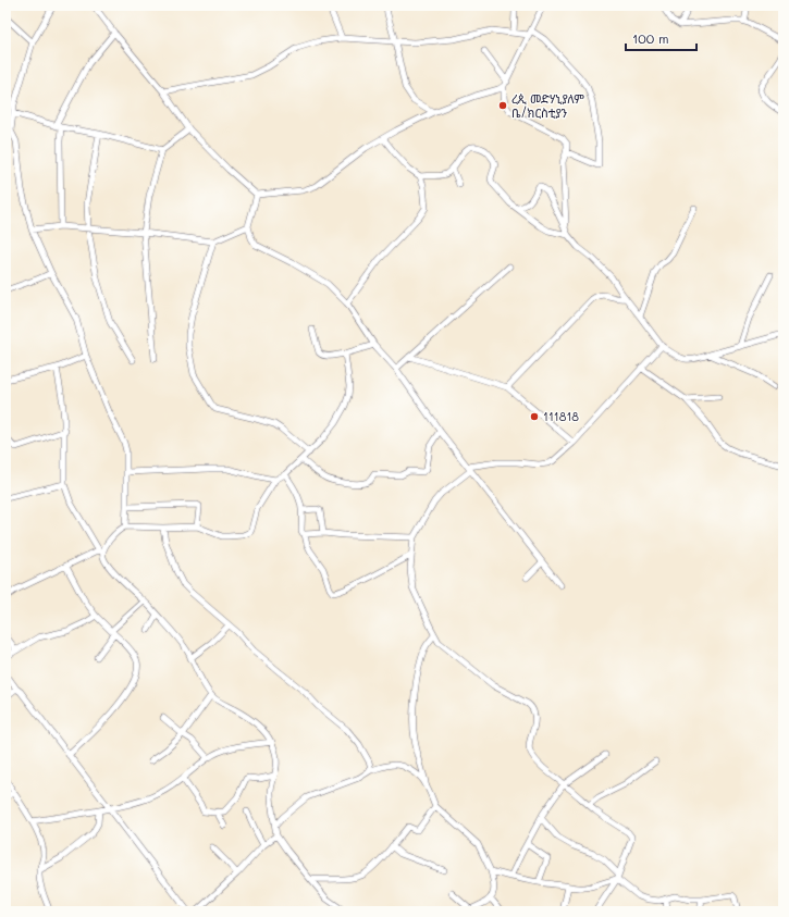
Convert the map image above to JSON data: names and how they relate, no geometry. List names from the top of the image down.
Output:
{
  "places": ["ረጲ መድሃኒያለም ቤ/ክርስቲያን", "111818"],
  "scale_bar": "100 m"
}
